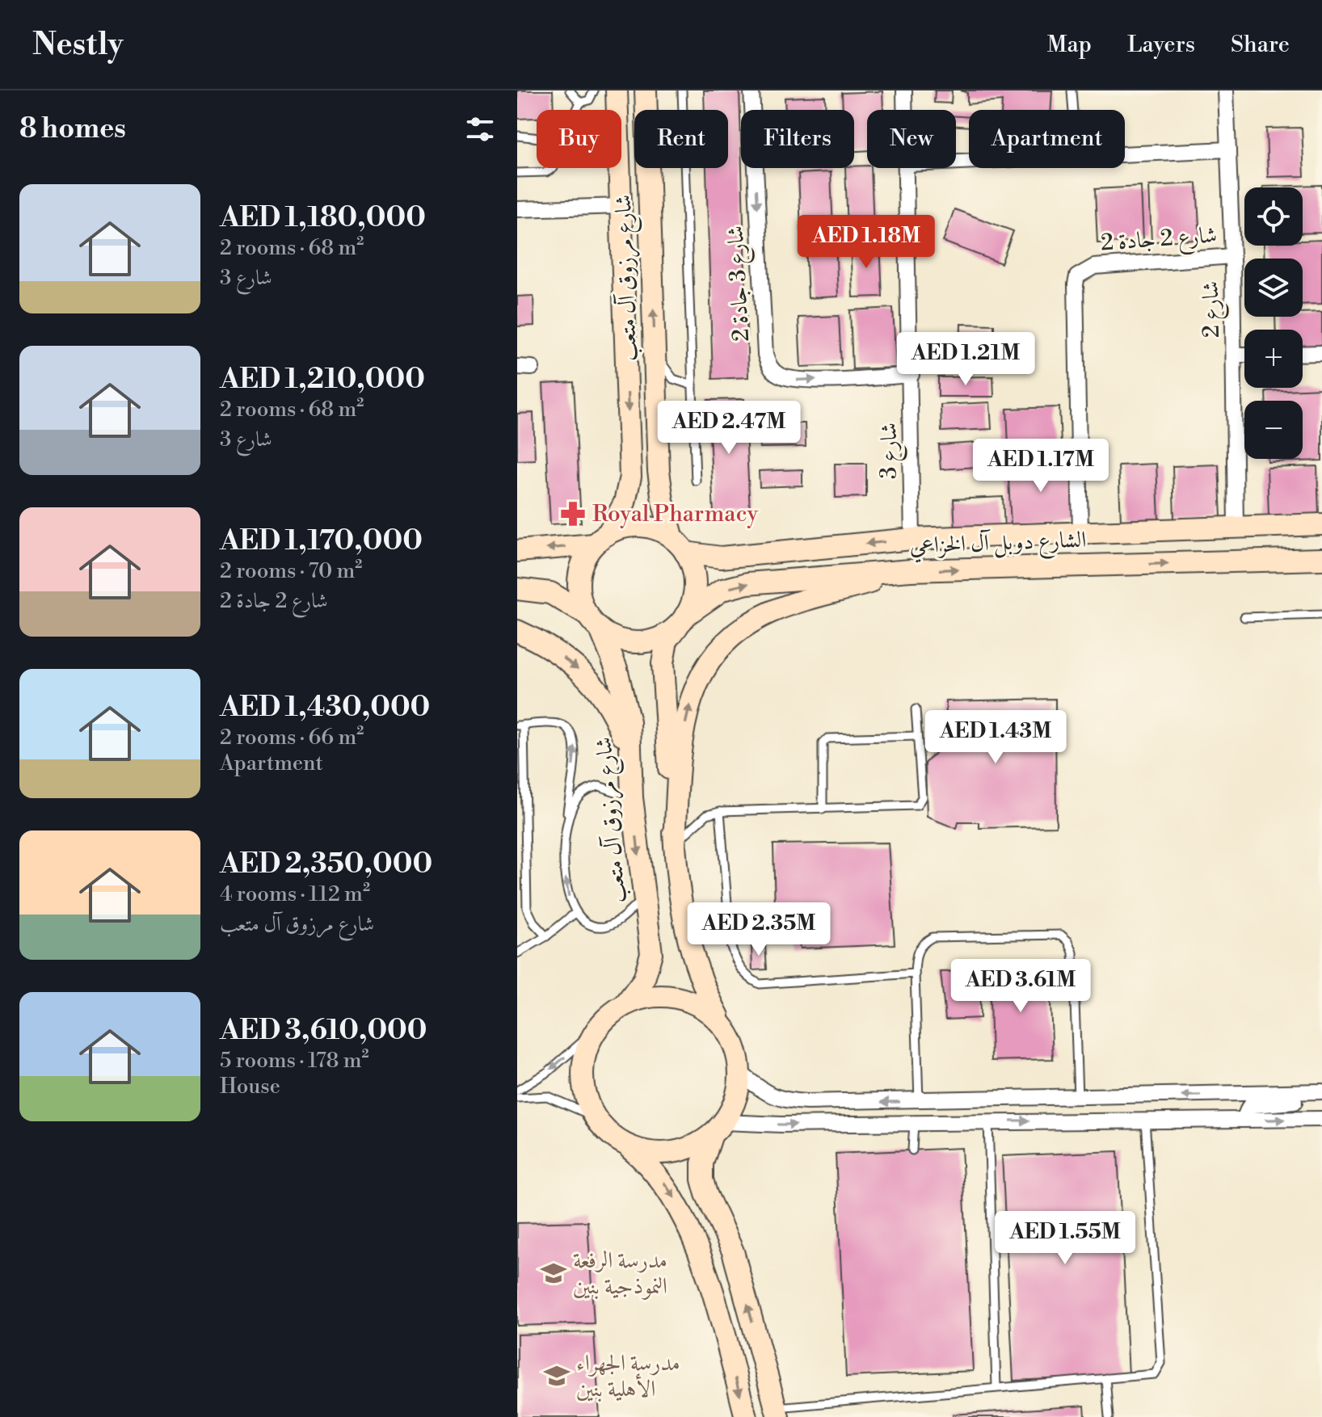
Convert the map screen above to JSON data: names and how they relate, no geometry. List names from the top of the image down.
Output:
{
  "streets": {
    "main road": ["شارع مرزوق آل متعب", "الشارع دوبل آل الخزاعي"],
    "street": [
      "شارع 2 جادة 2",
      "شارع 3 جادة 2",
      "شارع 2",
      "شارع 3"
    ]
  },
  "crossings": [
    ["شارع 2 جادة 2", "شارع 2"],
    ["شارع 2 جادة 2", "الشارع دوبل آل الخزاعي"],
    ["شارع مرزوق آل متعب", "الشارع دوبل آل الخزاعي"],
    ["شارع 3 جادة 2", "شارع 3"],
    ["شارع 2", "الشارع دوبل آل الخزاعي"],
    ["شارع 3", "الشارع دوبل آل الخزاعي"]
  ],
  "places": {
    "pharmacy": ["Royal Pharmacy"],
    "school or university": ["مدرسة الرفعة النموذجية بنين", "مدرسة الجهراء الأهلية بنين"]
  },
  "page": {
    "header": "Nestly",
    "nav": ["Map", "Layers", "Share"],
    "heading": "8 homes",
    "chip": [
      "Buy",
      "Rent",
      "Filters",
      "New",
      "Apartment"
    ],
    "list": [
      {
        "name": "AED 1,180,000",
        "note": "2 rooms · 68 m² · شارع 3"
      },
      {
        "name": "AED 1,210,000",
        "note": "2 rooms · 68 m² · شارع 3"
      },
      {
        "name": "AED 1,170,000",
        "note": "2 rooms · 70 m² · شارع 2 جادة 2"
      },
      {
        "name": "AED 1,430,000",
        "note": "2 rooms · 66 m² · Apartment"
      },
      {
        "name": "AED 2,350,000",
        "note": "4 rooms · 112 m² · شارع مرزوق آل متعب"
      },
      {
        "name": "AED 3,610,000",
        "note": "5 rooms · 178 m² · House"
      }
    ],
    "map_buttons": ["+", "−"],
    "price": [
      "AED 1.18M",
      "AED 1.21M",
      "AED 2.47M",
      "AED 1.17M",
      "AED 1.43M",
      "AED 2.35M",
      "AED 3.61M",
      "AED 1.55M"
    ]
  }
}
